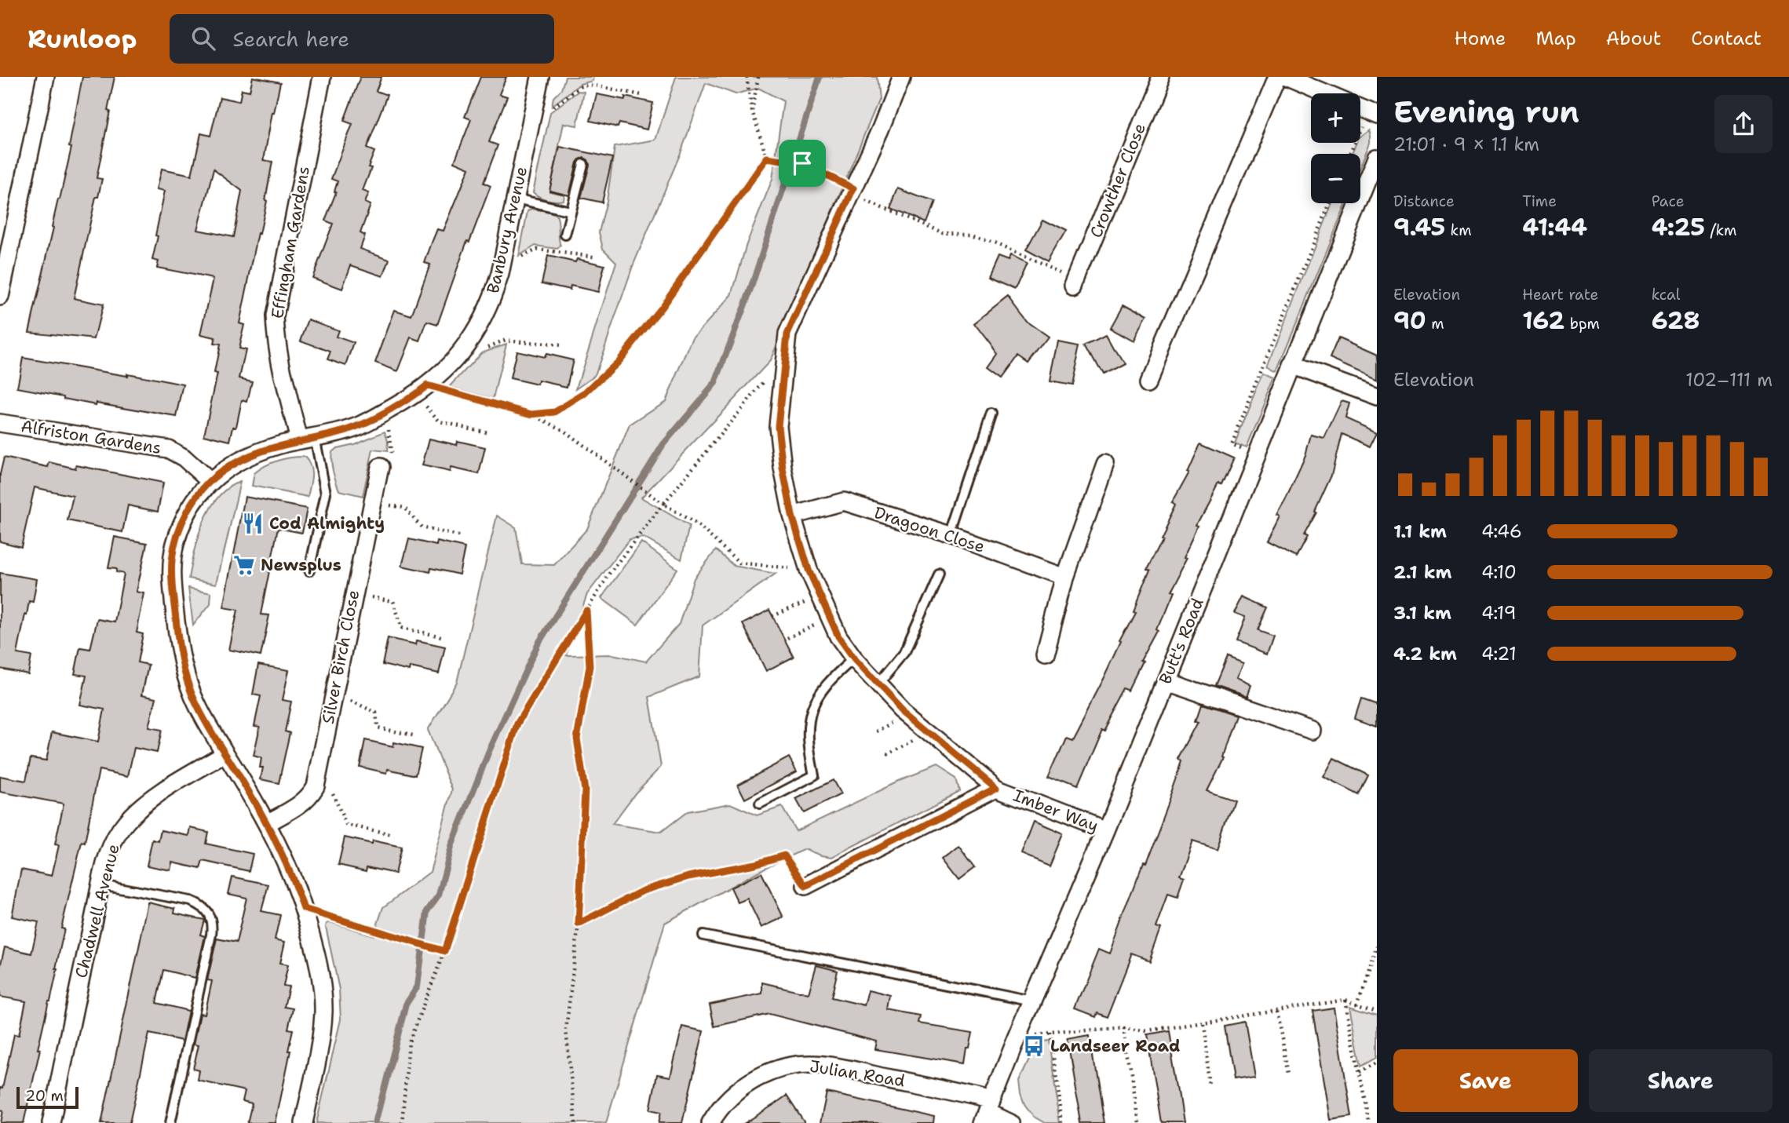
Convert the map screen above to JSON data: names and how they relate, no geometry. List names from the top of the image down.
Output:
{
  "streets": {
    "street": [
      "Crowther Close",
      "Banbury Avenue",
      "Effingham Gardens",
      "Alfriston Gardens",
      "Dragoon Close",
      "Butt's Road",
      "Silver Birch Close",
      "Imber Way",
      "Chadwell Avenue",
      "Julian Road"
    ]
  },
  "crossings": [
    ["Banbury Avenue", "Effingham Gardens"],
    ["Banbury Avenue", "Alfriston Gardens"],
    ["Dragoon Close", "Imber Way"],
    ["Butt's Road", "Imber Way"],
    ["Butt's Road", "Julian Road"]
  ],
  "places": {
    "restaurant": ["Cod Almighty"],
    "supermarket": ["Newsplus"],
    "bus stop": ["Landseer Road"]
  },
  "scale_bar": "20 m",
  "page": {
    "header": "Runloop",
    "search": "Search here",
    "nav": [
      "Home",
      "Map",
      "About",
      "Contact"
    ],
    "heading": ["Evening run", "21:01 · 9 × 1.1 km"],
    "map_buttons": ["+", "−"],
    "stats": [
      ["Distance", "9.45 km"],
      ["Time", "41:44"],
      ["Pace", "4:25 /km"],
      ["Elevation", "90 m"],
      ["Heart rate", "162 bpm"],
      ["kcal", "628"]
    ],
    "chart": ["Elevation", "102–111 m"],
    "list": [
      {
        "name": "1.1 km",
        "note": "4:46"
      },
      {
        "name": "2.1 km",
        "note": "4:10"
      },
      {
        "name": "3.1 km",
        "note": "4:19"
      },
      {
        "name": "4.2 km",
        "note": "4:21"
      }
    ],
    "buttons": ["Save", "Share"],
    "scale": "20 m"
  }
}
